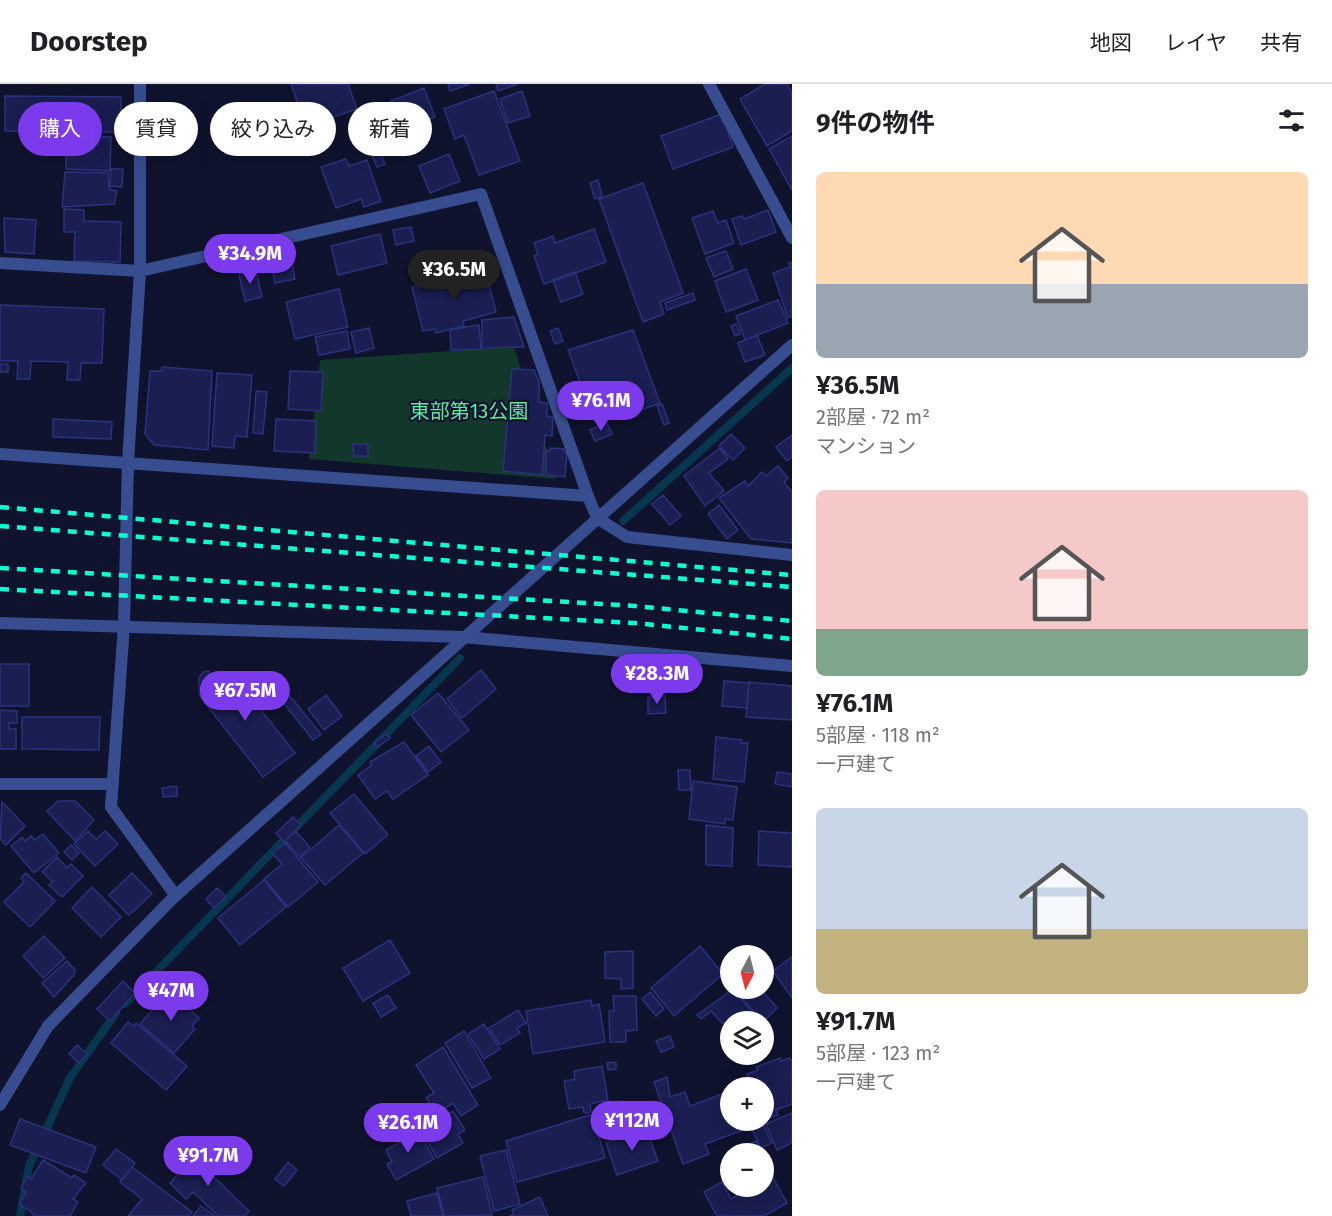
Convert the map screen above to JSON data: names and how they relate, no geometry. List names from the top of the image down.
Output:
{
  "parks": ["東部第13公園"],
  "north": "bottom",
  "page": {
    "header": "Doorstep",
    "nav": ["地図", "レイヤ", "共有"],
    "heading": "9件の物件",
    "chip": [
      "購入",
      "賃貸",
      "絞り込み",
      "新着"
    ],
    "list": [
      {
        "name": "¥36.5M",
        "note": "2部屋 · 72 m² · マンション"
      },
      {
        "name": "¥76.1M",
        "note": "5部屋 · 118 m² · 一戸建て"
      },
      {
        "name": "¥91.7M",
        "note": "5部屋 · 123 m² · 一戸建て"
      }
    ],
    "price": [
      "¥34.9M",
      "¥36.5M",
      "¥76.1M",
      "¥28.3M",
      "¥67.5M",
      "¥47M",
      "¥112M",
      "¥26.1M",
      "¥91.7M"
    ],
    "map_buttons": ["+", "−"]
  }
}
